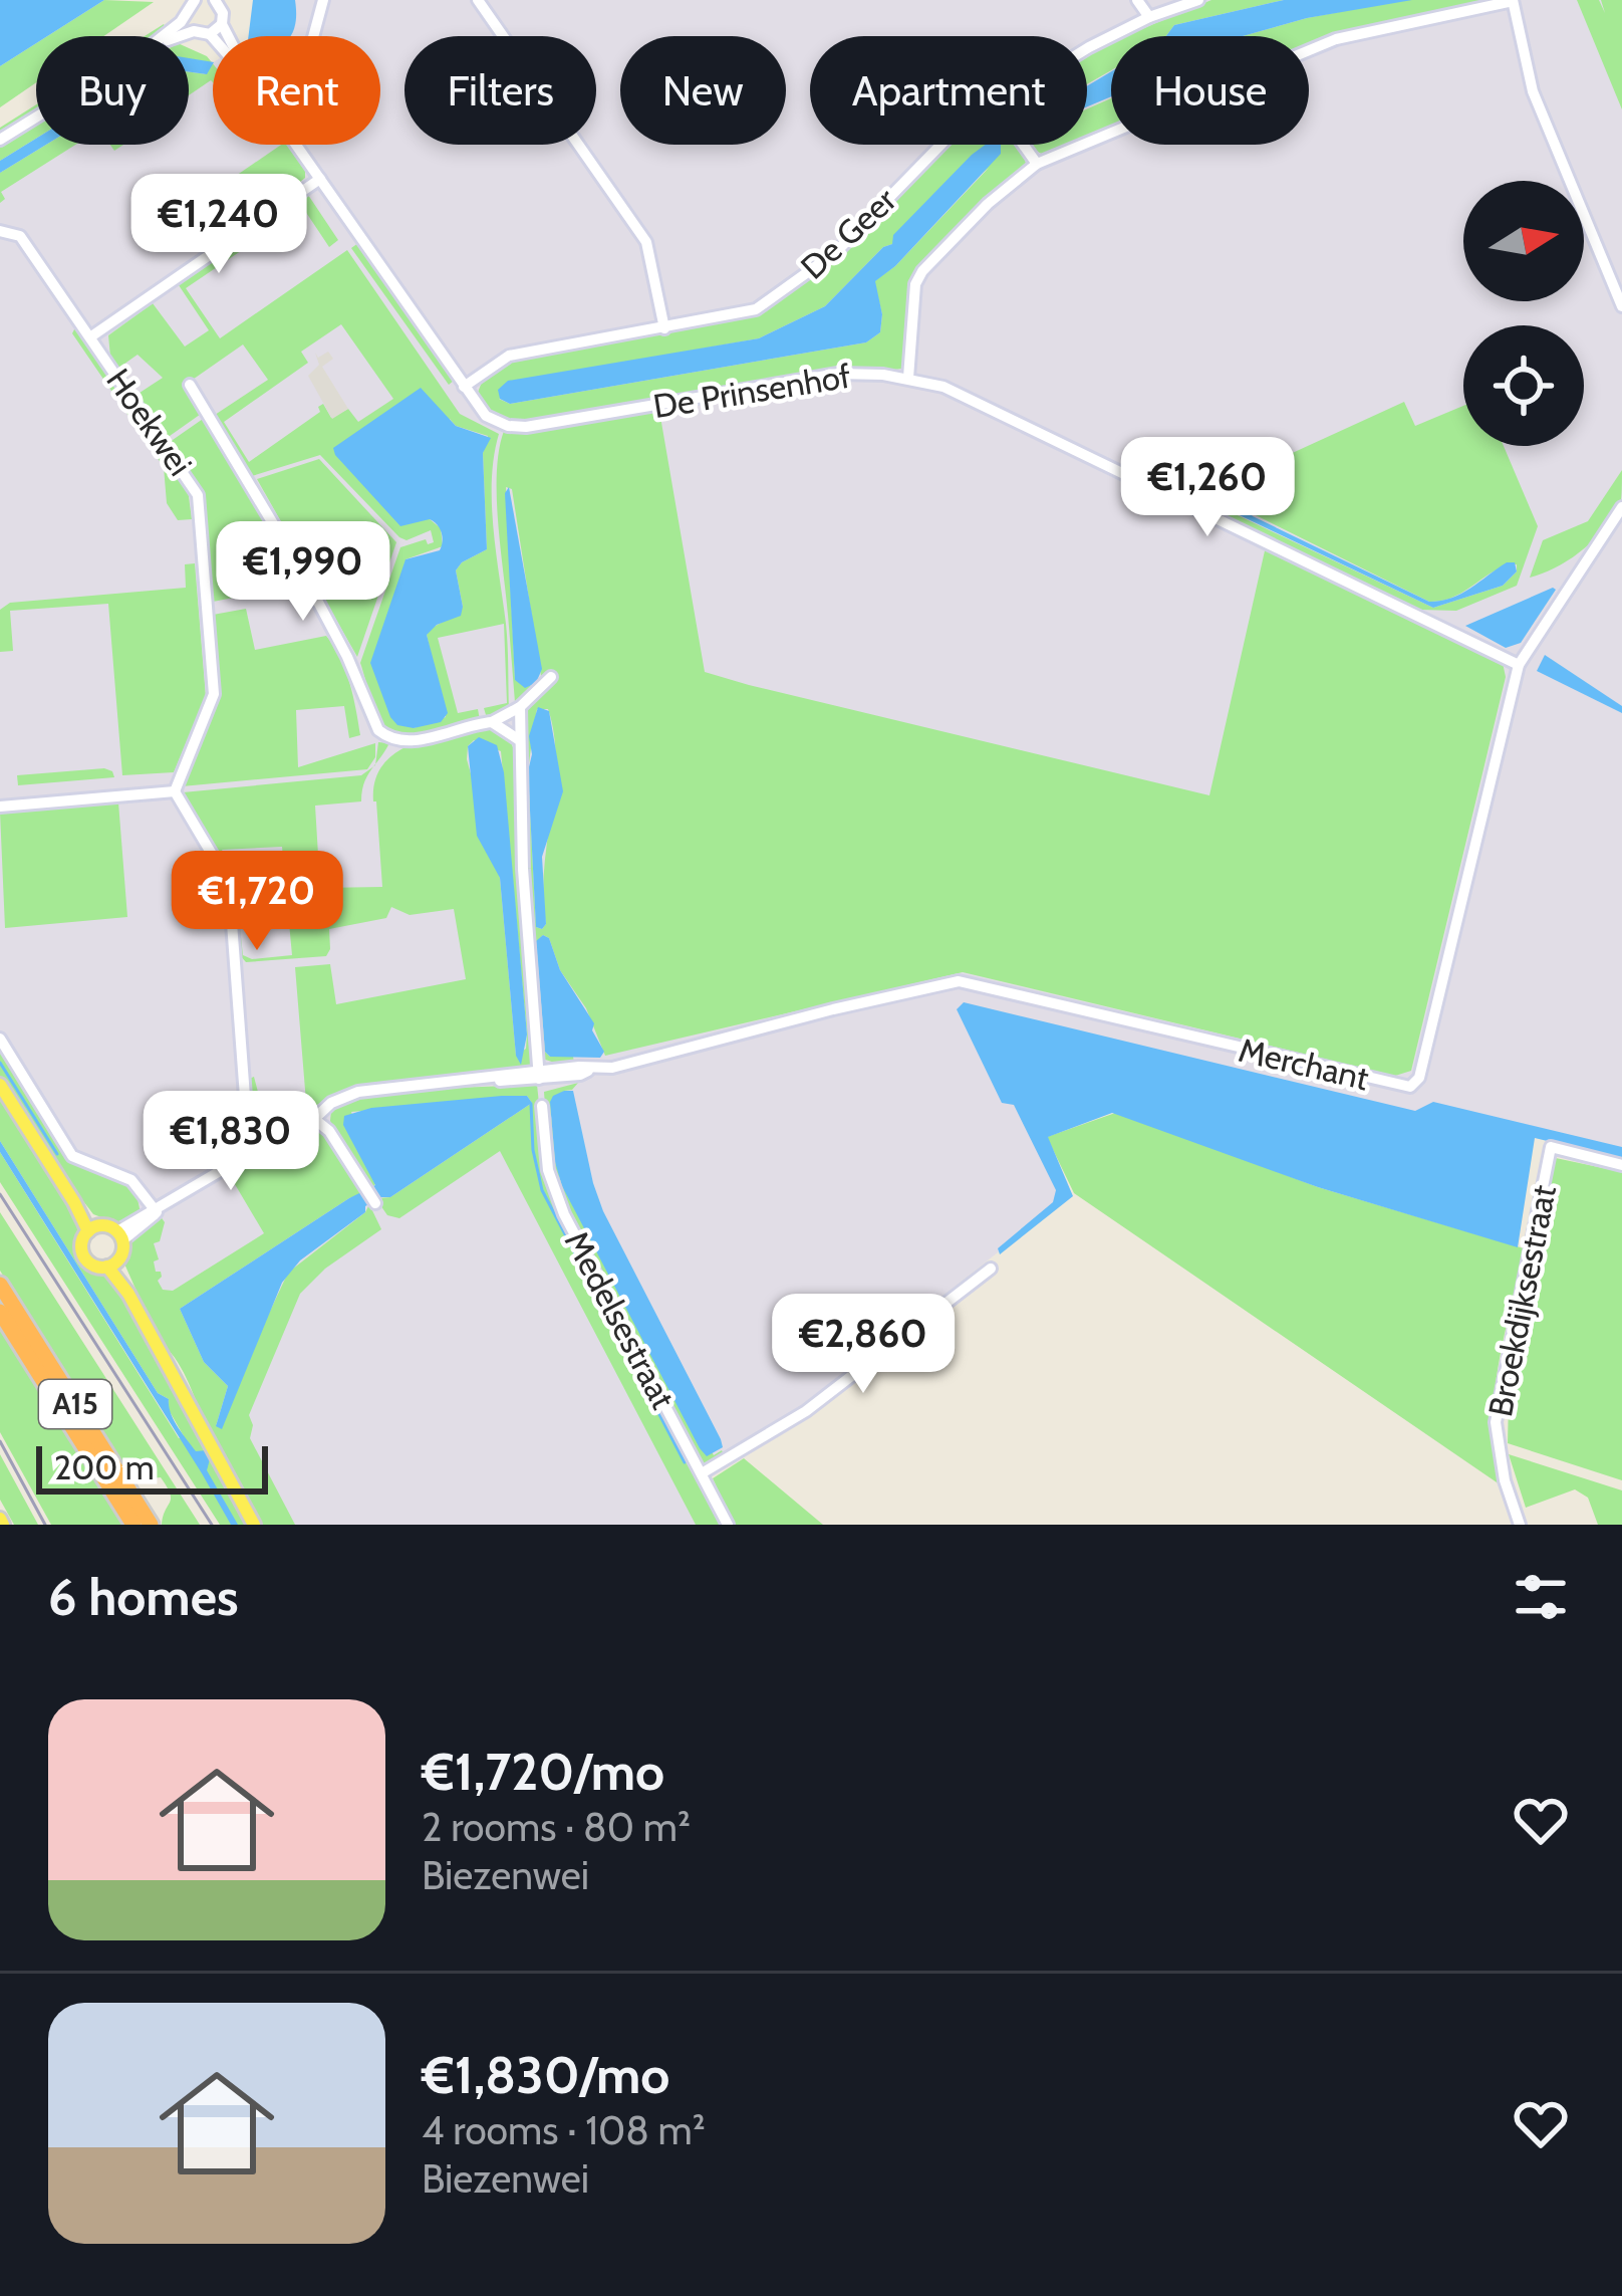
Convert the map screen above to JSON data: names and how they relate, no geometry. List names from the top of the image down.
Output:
{
  "streets": {
    "highway": ["A15"],
    "street": [
      "De Geer",
      "De Prinsenhof",
      "Hoekwei",
      "Merchant",
      "Broekdijksestraat",
      "Medelsestraat"
    ]
  },
  "crossings": [
    ["De Geer", "De Prinsenhof"],
    ["De Prinsenhof", "Merchant"]
  ],
  "scale_bar": "200 m",
  "north": "right",
  "page": {
    "chip": [
      "Buy",
      "Rent",
      "Filters",
      "New",
      "Apartment",
      "House"
    ],
    "price": [
      "€1,240",
      "€1,260",
      "€1,990",
      "€1,720",
      "€1,830",
      "€2,860"
    ],
    "scale": "200 m",
    "heading": "6 homes",
    "list": [
      {
        "name": "€1,720/mo",
        "note": "2 rooms · 80 m² · Biezenwei"
      },
      {
        "name": "€1,830/mo",
        "note": "4 rooms · 108 m² · Biezenwei"
      }
    ]
  }
}
